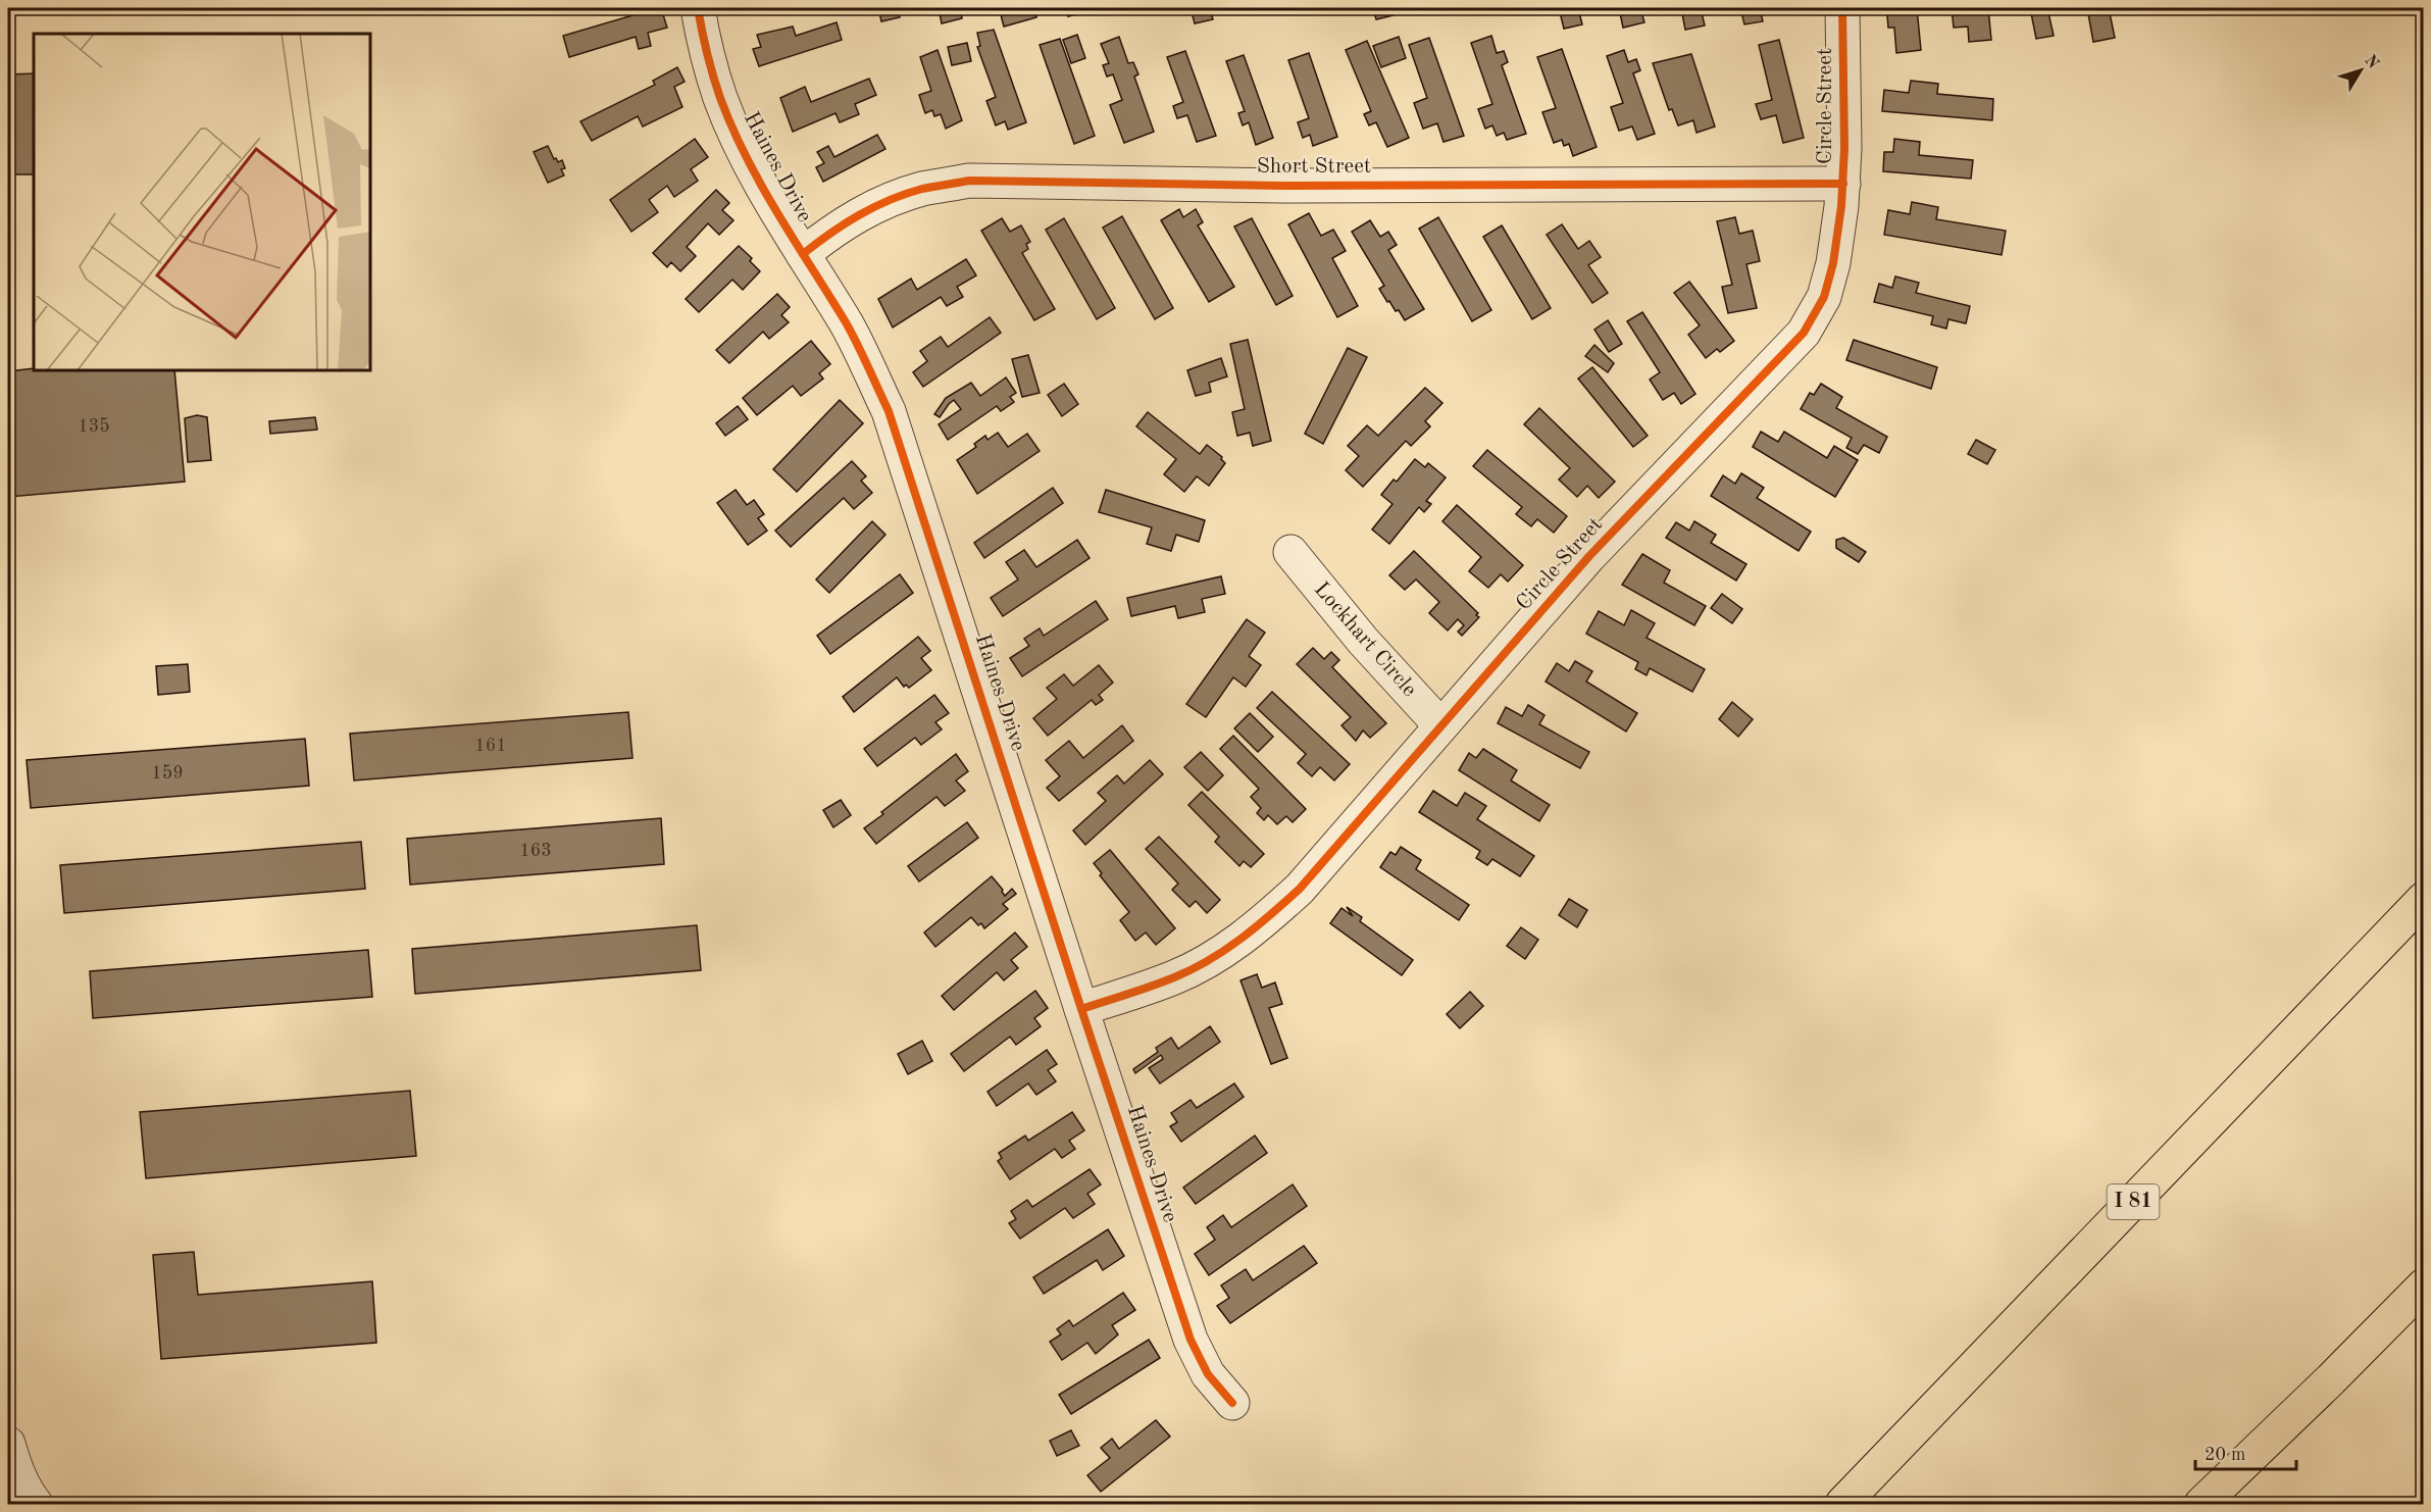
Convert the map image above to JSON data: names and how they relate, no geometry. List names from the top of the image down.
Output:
{
  "streets": {
    "highway": ["I 81"],
    "street": [
      "Circle Street",
      "Short Street",
      "Haines Drive",
      "Lockhart Circle"
    ]
  },
  "crossings": [
    ["Circle Street", "Short Street"],
    ["Circle Street", "Haines Drive"],
    ["Circle Street", "Lockhart Circle"],
    ["Short Street", "Haines Drive"]
  ],
  "house_numbers": [
    "135",
    "161",
    "159",
    "163"
  ],
  "scale_bar": "20 m",
  "north": "top right"
}
